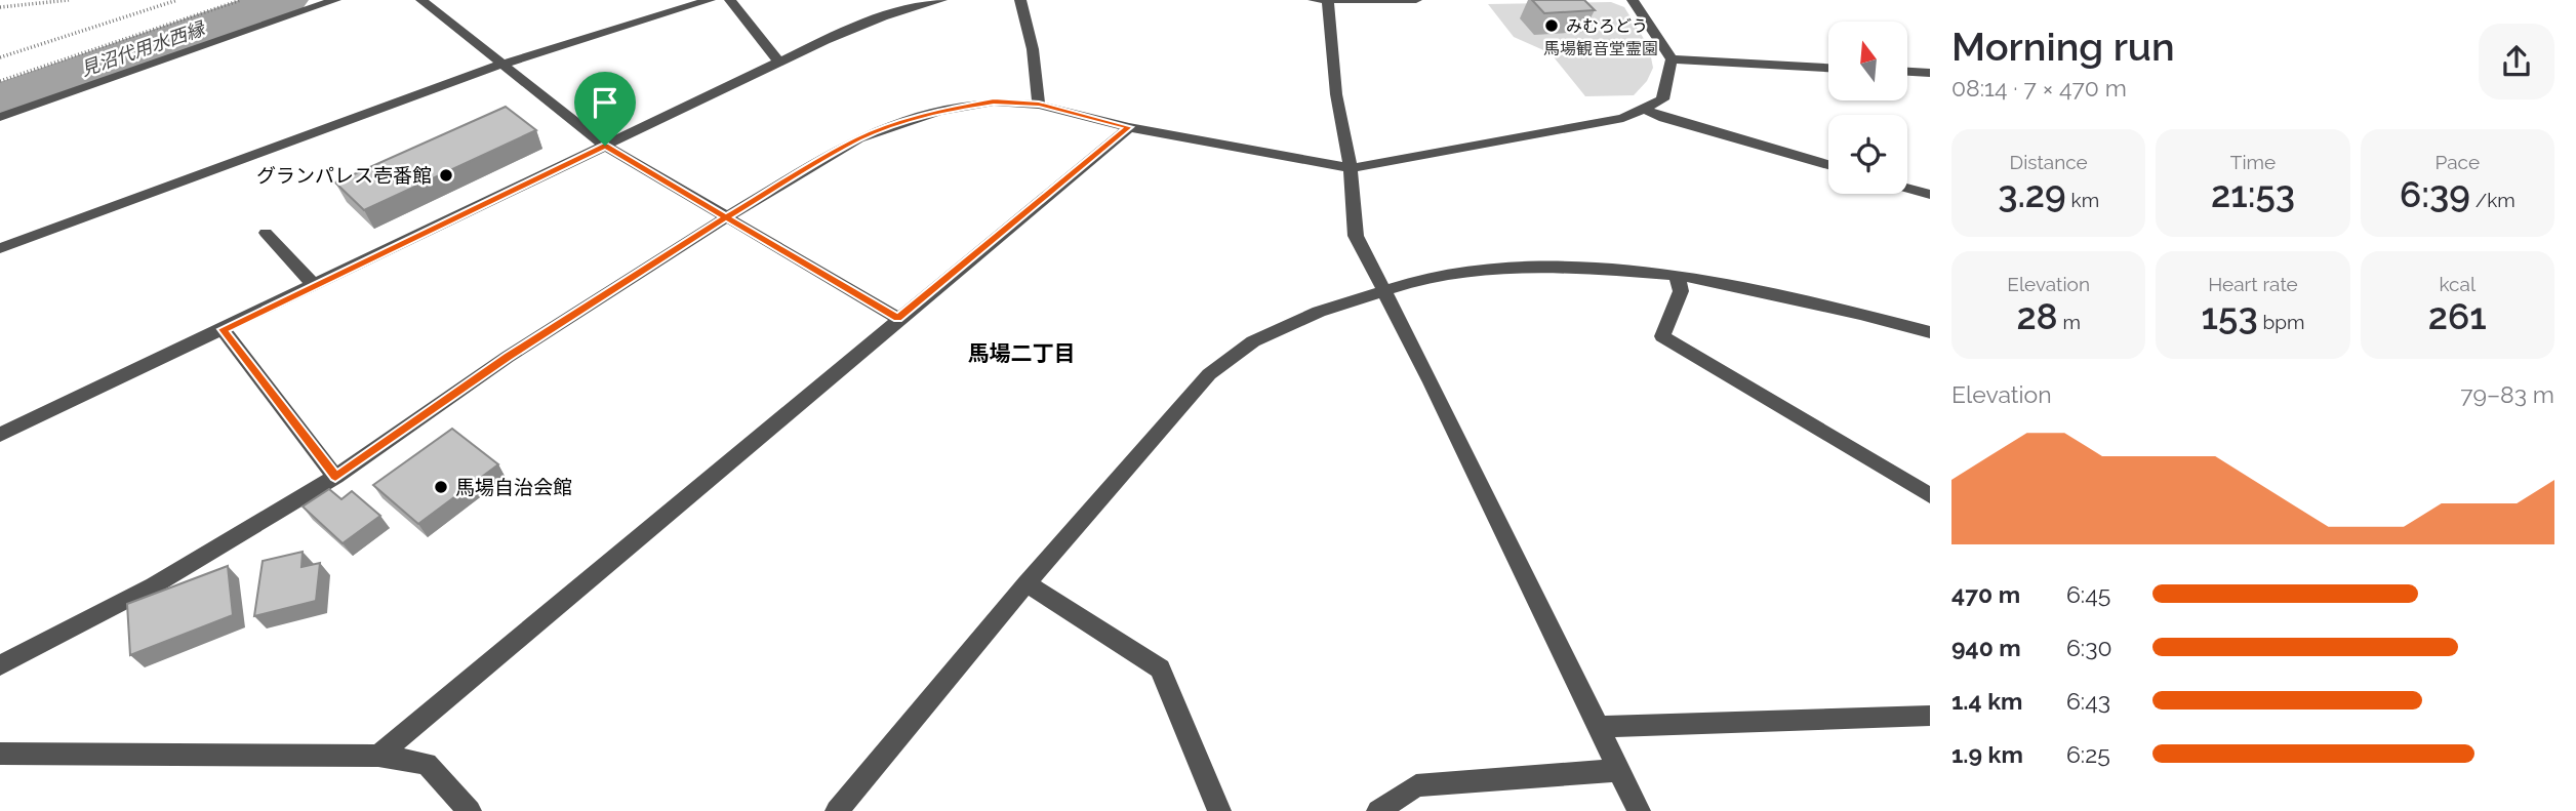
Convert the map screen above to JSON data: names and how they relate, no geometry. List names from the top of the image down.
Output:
{
  "districts": ["馬場二丁目"],
  "water": ["見沼代用水西縁"],
  "parks": ["馬場観音堂霊園"],
  "places": ["みむろどう", "グランパレス壱番館", "馬場自治会館"],
  "north": "top",
  "page": {
    "heading": ["Morning run", "08:14 · 7 × 470 m"],
    "stats": [
      ["Distance", "3.29 km"],
      ["Time", "21:53"],
      ["Pace", "6:39 /km"],
      ["Elevation", "28 m"],
      ["Heart rate", "153 bpm"],
      ["kcal", "261"]
    ],
    "chart": ["Elevation", "79–83 m"],
    "list": [
      {
        "name": "470 m",
        "note": "6:45"
      },
      {
        "name": "940 m",
        "note": "6:30"
      },
      {
        "name": "1.4 km",
        "note": "6:43"
      },
      {
        "name": "1.9 km",
        "note": "6:25"
      }
    ]
  }
}
